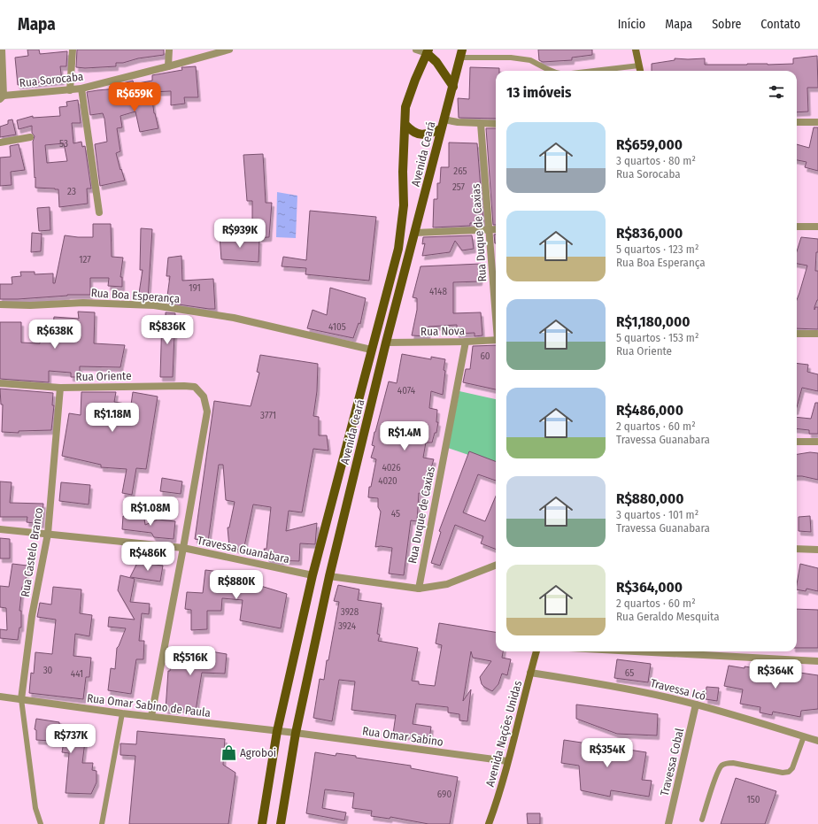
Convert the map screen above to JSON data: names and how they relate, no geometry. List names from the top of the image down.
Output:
{
  "streets": {
    "main road": ["Avenida Ceará"],
    "street": [
      "Rua Sorocaba",
      "Rua Duque de Caxias",
      "Rua Boa Esperança",
      "Rua Nova",
      "Rua Oriente",
      "Travessa Guanabara",
      "Rua Castelo Branco",
      "Travessa Icó",
      "Rua Omar Sabino de Paula",
      "Avenida Nações Unidas",
      "Rua Omar Sabino",
      "Travessa Cobal"
    ]
  },
  "crossings": [
    ["Avenida Ceará", "Rua Boa Esperança"],
    ["Avenida Ceará", "Rua Nova"],
    ["Avenida Ceará", "Travessa Guanabara"],
    ["Avenida Ceará", "Rua Omar Sabino de Paula"],
    ["Avenida Ceará", "Rua Omar Sabino"],
    ["Rua Duque de Caxias", "Rua Nova"],
    ["Rua Oriente", "Travessa Guanabara"],
    ["Rua Oriente", "Rua Castelo Branco"],
    ["Travessa Guanabara", "Rua Castelo Branco"],
    ["Rua Castelo Branco", "Rua Omar Sabino de Paula"],
    ["Travessa Icó", "Avenida Nações Unidas"],
    ["Travessa Icó", "Travessa Cobal"],
    ["Rua Omar Sabino de Paula", "Rua Omar Sabino"],
    ["Avenida Nações Unidas", "Rua Omar Sabino"]
  ],
  "places": {
    "shop": ["Agroboi"]
  },
  "house_numbers": [
    "53",
    "265",
    "257",
    "23",
    "127",
    "191",
    "4148",
    "4105",
    "60",
    "4074",
    "3771",
    "4026",
    "4020",
    "45",
    "3928",
    "3924",
    "30",
    "65",
    "441",
    "690",
    "150"
  ],
  "page": {
    "header": "Mapa",
    "nav": [
      "Início",
      "Mapa",
      "Sobre",
      "Contato"
    ],
    "heading": "13 imóveis",
    "price": [
      "R$659K",
      "R$939K",
      "R$836K",
      "R$638K",
      "R$1.18M",
      "R$1.4M",
      "R$1.08M",
      "R$486K",
      "R$880K",
      "R$516K",
      "R$364K",
      "R$737K",
      "R$354K"
    ],
    "list": [
      {
        "name": "R$659,000",
        "note": "3 quartos · 80 m² · Rua Sorocaba"
      },
      {
        "name": "R$836,000",
        "note": "5 quartos · 123 m² · Rua Boa Esperança"
      },
      {
        "name": "R$1,180,000",
        "note": "5 quartos · 153 m² · Rua Oriente"
      },
      {
        "name": "R$486,000",
        "note": "2 quartos · 60 m² · Travessa Guanabara"
      },
      {
        "name": "R$880,000",
        "note": "3 quartos · 101 m² · Travessa Guanabara"
      },
      {
        "name": "R$364,000",
        "note": "2 quartos · 60 m² · Rua Geraldo Mesquita"
      }
    ]
  }
}
